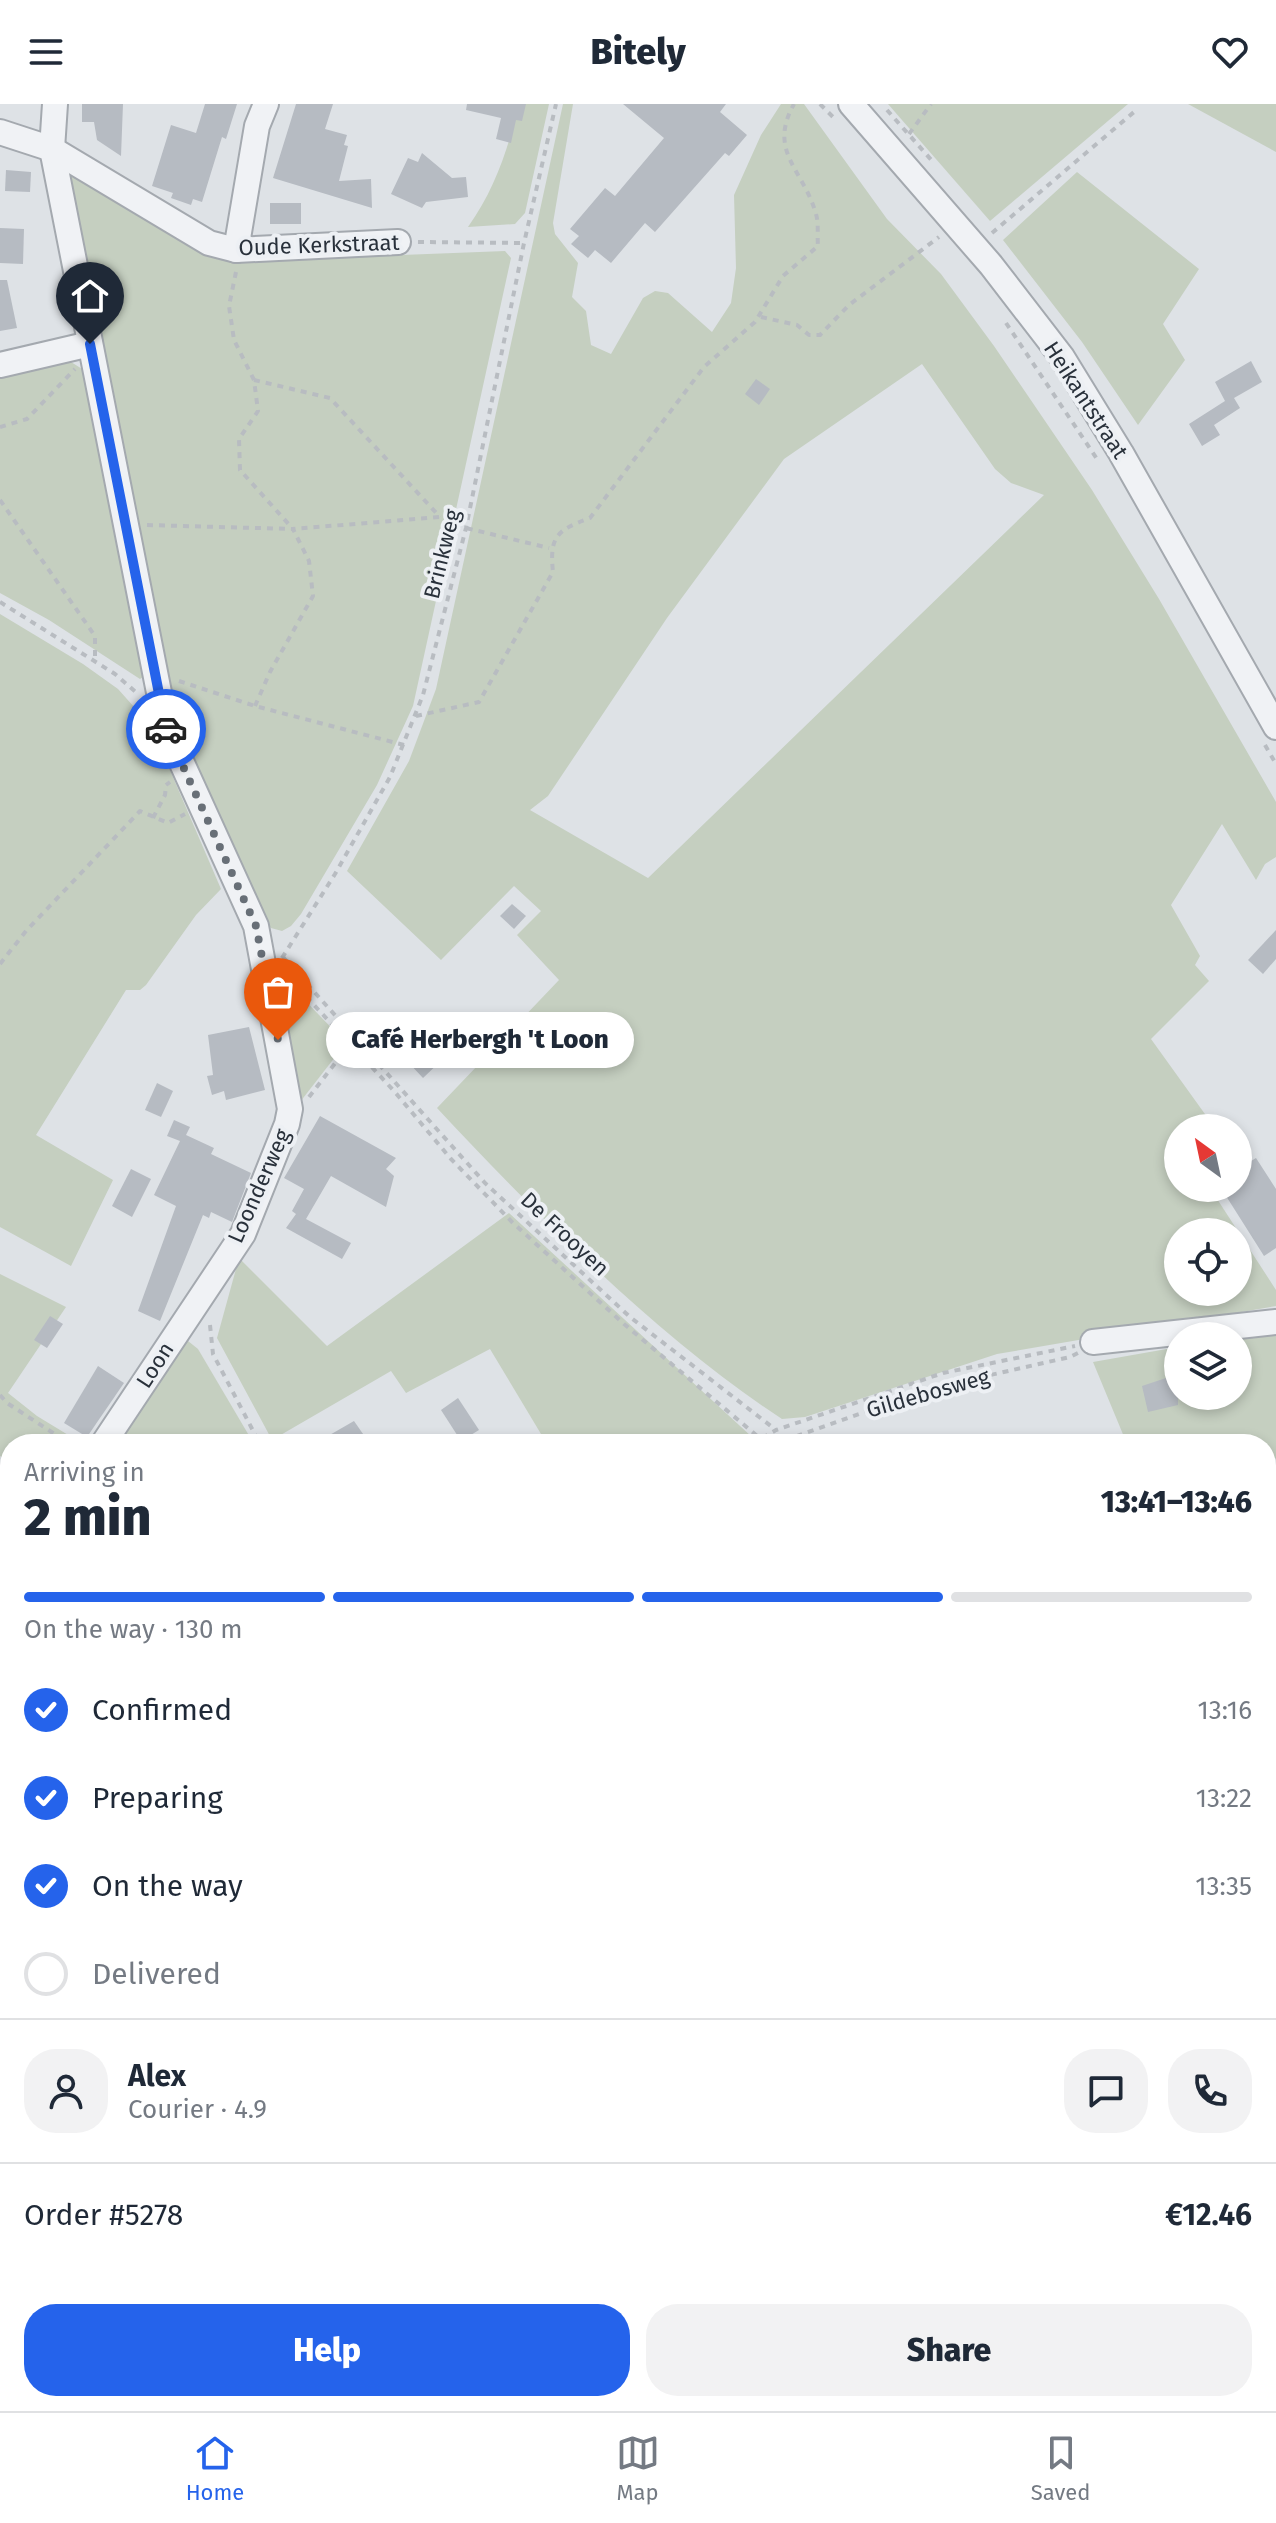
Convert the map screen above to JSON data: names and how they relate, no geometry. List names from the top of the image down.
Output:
{
  "streets": {
    "street": [
      "Oude Kerkstraat",
      "Heikantstraat",
      "Loonderweg",
      "Loon"
    ],
    "path": ["Brinkweg", "De Frooyen", "Gildebosweg"]
  },
  "crossings": [
    ["Oude Kerkstraat", "Brinkweg"],
    ["Oude Kerkstraat", "Loonderweg"],
    ["Brinkweg", "Loonderweg"],
    ["Brinkweg", "De Frooyen"],
    ["Loonderweg", "De Frooyen"],
    ["Loonderweg", "Loon"],
    ["De Frooyen", "Gildebosweg"]
  ],
  "places": ["Café Herbergh 't Loon"],
  "north": "top left",
  "page": {
    "header": "Bitely",
    "bubble": "Café Herbergh 't Loon",
    "heading": ["2 min", "Arriving in", "13:41–13:46"],
    "panel": [
      "Alex",
      "Courier · 4.9",
      "Order #5278",
      "€12.46"
    ],
    "bar": "On the way · 130 m",
    "list": [
      ["Confirmed", "13:16"],
      ["Preparing", "13:22"],
      ["On the way", "13:35"],
      "Delivered"
    ],
    "buttons": ["Help", "Share"],
    "tabs": ["Home", "Map", "Saved"]
  }
}
